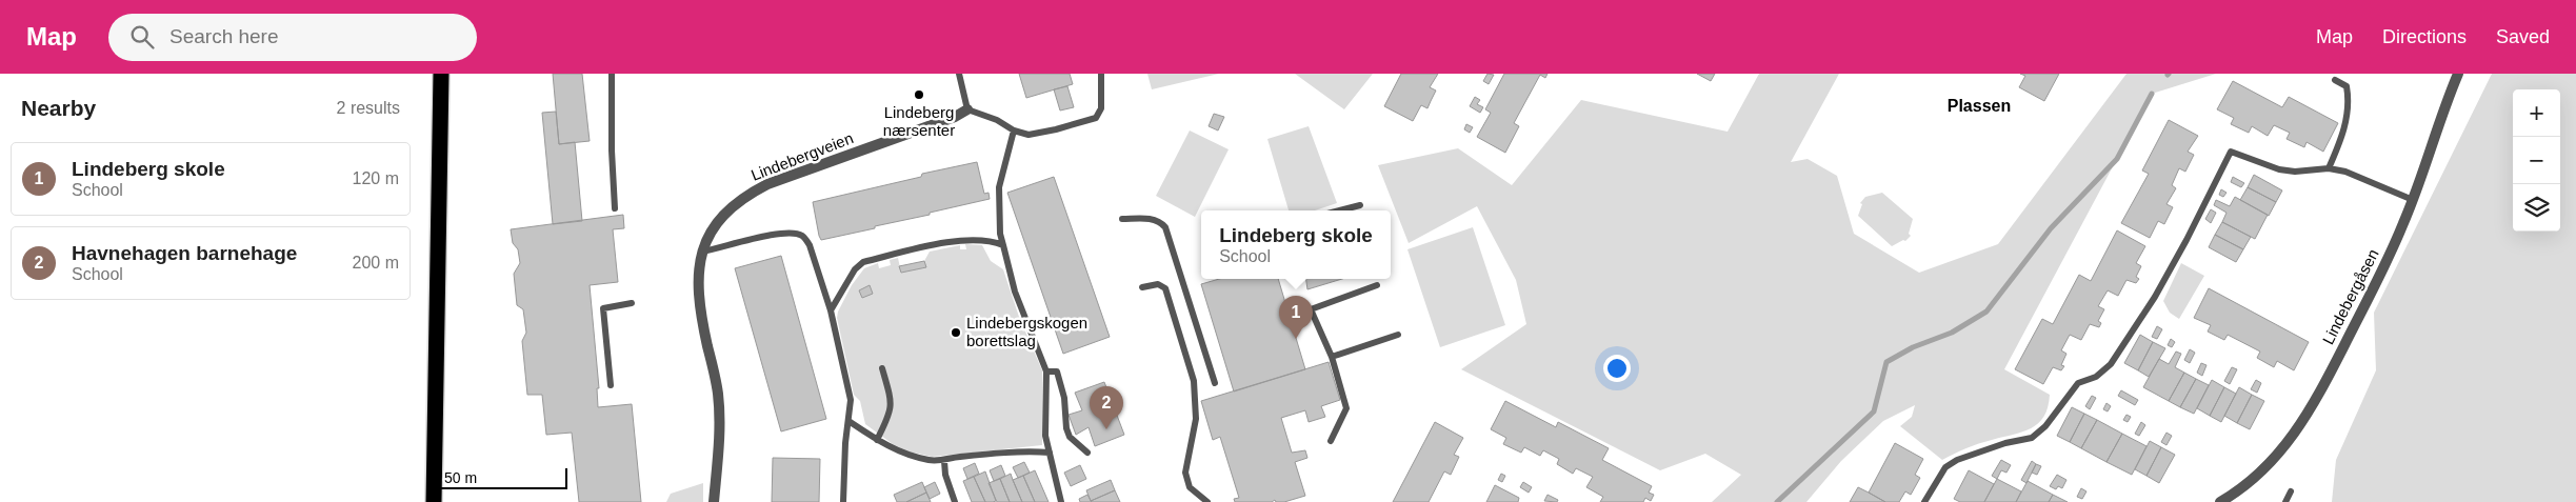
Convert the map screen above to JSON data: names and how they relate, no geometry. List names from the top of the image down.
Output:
{
  "streets": {
    "street": ["Lindebergveien", "Lindebergåsen"]
  },
  "districts": ["Plassen"],
  "places": ["Lindeberg nærsenter", "Lindebergskogen borettslag"],
  "scale_bar": "50 m",
  "page": {
    "header": "Map",
    "search": "Search here",
    "nav": ["Map", "Directions", "Saved"],
    "heading": ["Nearby", "2 results"],
    "map_buttons": ["+", "−"],
    "list": [
      {
        "mark": "1",
        "name": "Lindeberg skole",
        "note": "School",
        "value": "120 m"
      },
      {
        "mark": "2",
        "name": "Havnehagen barnehage",
        "note": "School",
        "value": "200 m"
      }
    ],
    "popup": ["Lindeberg skole", "School"],
    "pins": ["1", "2"],
    "scale": "50 m"
  }
}
